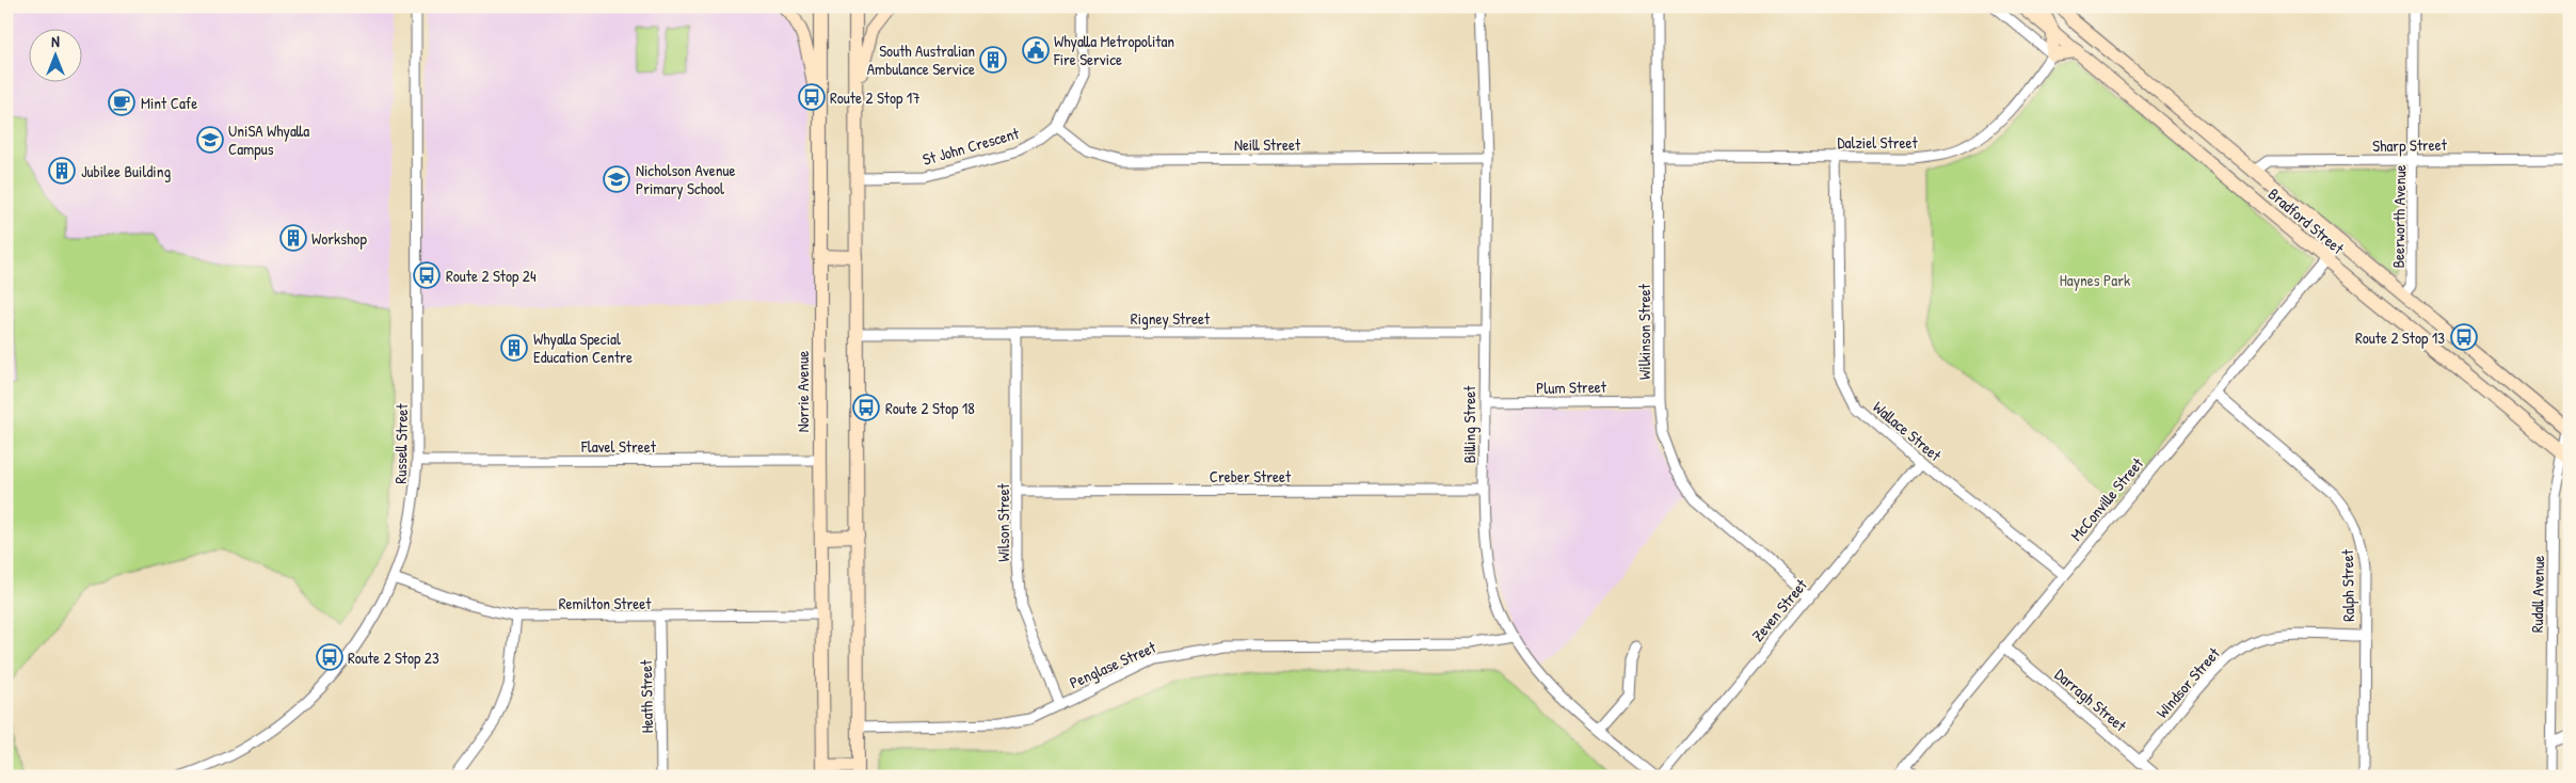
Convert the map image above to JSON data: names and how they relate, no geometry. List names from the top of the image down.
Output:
{
  "streets": {
    "main road": ["Bradford Street", "Norrie Avenue"],
    "street": [
      "Dalziel Street",
      "Neill Street",
      "Sharp Street",
      "St John Crescent",
      "Beerworth Avenue",
      "Rigney Street",
      "Wilkinson Street",
      "Plum Street",
      "Billing Street",
      "Wallace Street",
      "Russell Street",
      "Flavel Street",
      "Creber Street",
      "McConville Street",
      "Wilson Street",
      "Ralph Street",
      "Rudall Avenue",
      "Remilton Street",
      "Zeven Street",
      "Penglase Street",
      "Windsor Street",
      "Heath Street",
      "Darragh Street"
    ]
  },
  "crossings": [
    ["Dalziel Street", "Wilkinson Street"],
    ["Dalziel Street", "Wallace Street"],
    ["Neill Street", "St John Crescent"],
    ["Neill Street", "Billing Street"],
    ["Sharp Street", "Beerworth Avenue"],
    ["Sharp Street", "Bradford Street"],
    ["Beerworth Avenue", "Bradford Street"],
    ["Bradford Street", "McConville Street"],
    ["Bradford Street", "Rudall Avenue"],
    ["Rigney Street", "Billing Street"],
    ["Rigney Street", "Wilson Street"],
    ["Wilkinson Street", "Plum Street"],
    ["Wilkinson Street", "Zeven Street"],
    ["Plum Street", "Billing Street"],
    ["Norrie Avenue", "Flavel Street"],
    ["Norrie Avenue", "Remilton Street"],
    ["Billing Street", "Creber Street"],
    ["Billing Street", "Penglase Street"],
    ["Wallace Street", "McConville Street"],
    ["Wallace Street", "Zeven Street"],
    ["Russell Street", "Flavel Street"],
    ["Russell Street", "Remilton Street"],
    ["Creber Street", "Wilson Street"],
    ["McConville Street", "Ralph Street"],
    ["McConville Street", "Darragh Street"],
    ["Wilson Street", "Penglase Street"],
    ["Ralph Street", "Windsor Street"],
    ["Remilton Street", "Heath Street"],
    ["Windsor Street", "Darragh Street"]
  ],
  "parks": ["Haynes Park"],
  "places": {
    "public building": ["Whyalla Metropolitan Fire Service"],
    "building": [
      "South Australian Ambulance Service",
      "Jubilee Building",
      "Workshop",
      "Whyalla Special Education Centre"
    ],
    "bus stop": [
      "Route 2 Stop 17",
      "Route 2 Stop 24",
      "Route 2 Stop 13",
      "Route 2 Stop 18",
      "Route 2 Stop 23"
    ],
    "cafe": ["Mint Cafe"],
    "school or university": ["UniSA Whyalla Campus", "Nicholson Avenue Primary School"]
  },
  "north": "top"
}
